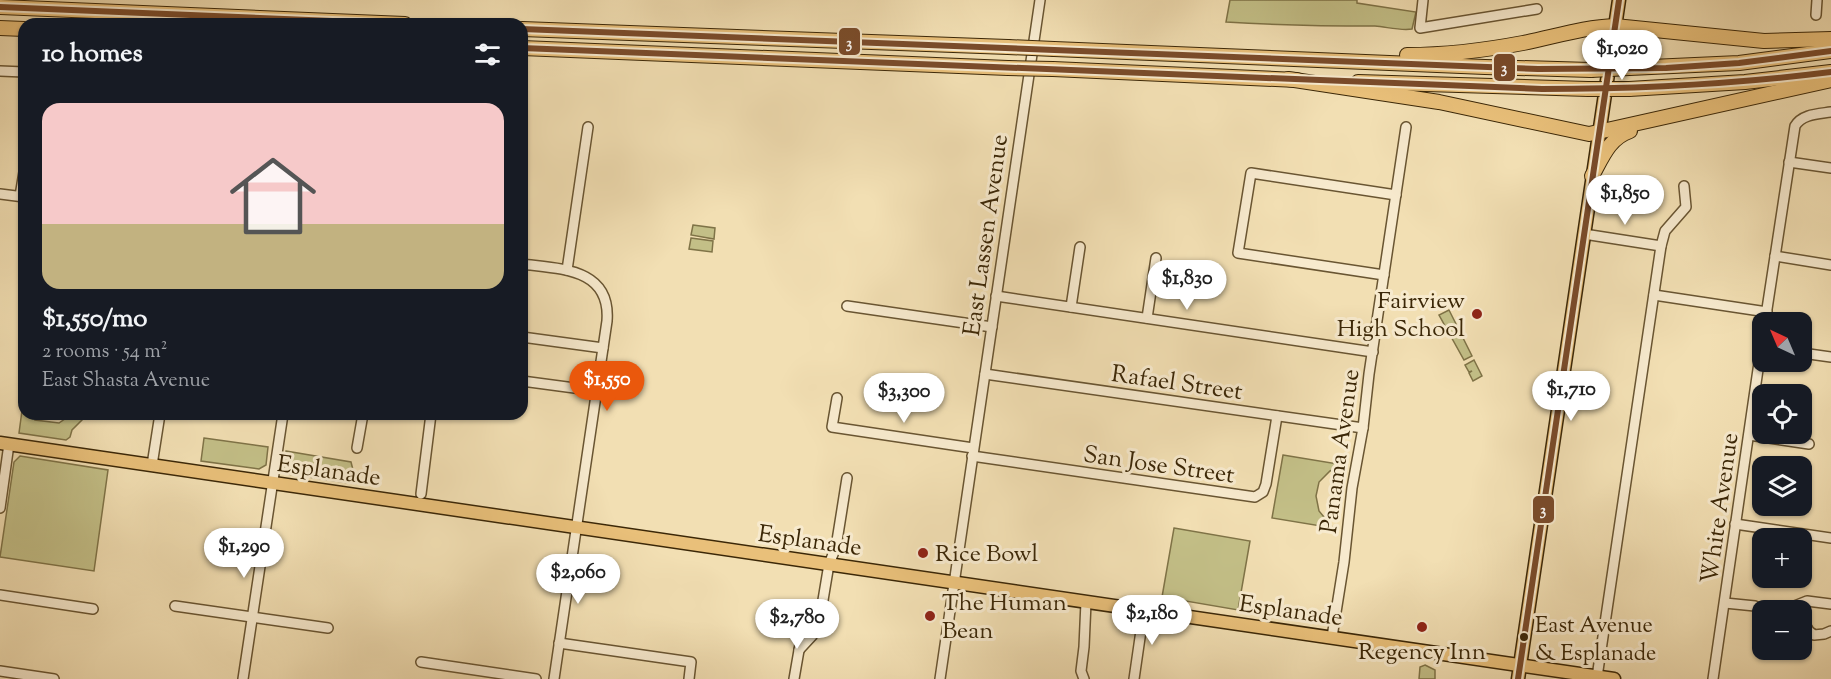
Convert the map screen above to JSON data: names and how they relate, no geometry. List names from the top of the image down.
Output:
{
  "streets": {
    "main road": ["Esplanade"],
    "street": [
      "East Lassen Avenue",
      "Rafael Street",
      "Panama Avenue",
      "San Jose Street",
      "White Avenue"
    ]
  },
  "crossings": [
    ["East Lassen Avenue", "Rafael Street"],
    ["East Lassen Avenue", "San Jose Street"],
    ["East Lassen Avenue", "Esplanade"],
    ["Rafael Street", "Panama Avenue"],
    ["Rafael Street", "San Jose Street"],
    ["Panama Avenue", "Esplanade"]
  ],
  "places": [
    "Fairview High School",
    "Rice Bowl",
    "The Human Bean",
    "Regency Inn",
    "East Avenue & Esplanade"
  ],
  "lines": ["transit line 3"],
  "north": "top left",
  "page": {
    "heading": "10 homes",
    "price": [
      "$1,020",
      "$1,850",
      "$1,830",
      "$1,550",
      "$1,710",
      "$3,300",
      "$1,290",
      "$2,060",
      "$2,180",
      "$2,780"
    ],
    "list": [
      {
        "name": "$1,550/mo",
        "note": "2 rooms · 54 m² · East Shasta Avenue"
      }
    ],
    "map_buttons": ["+", "−"]
  }
}
